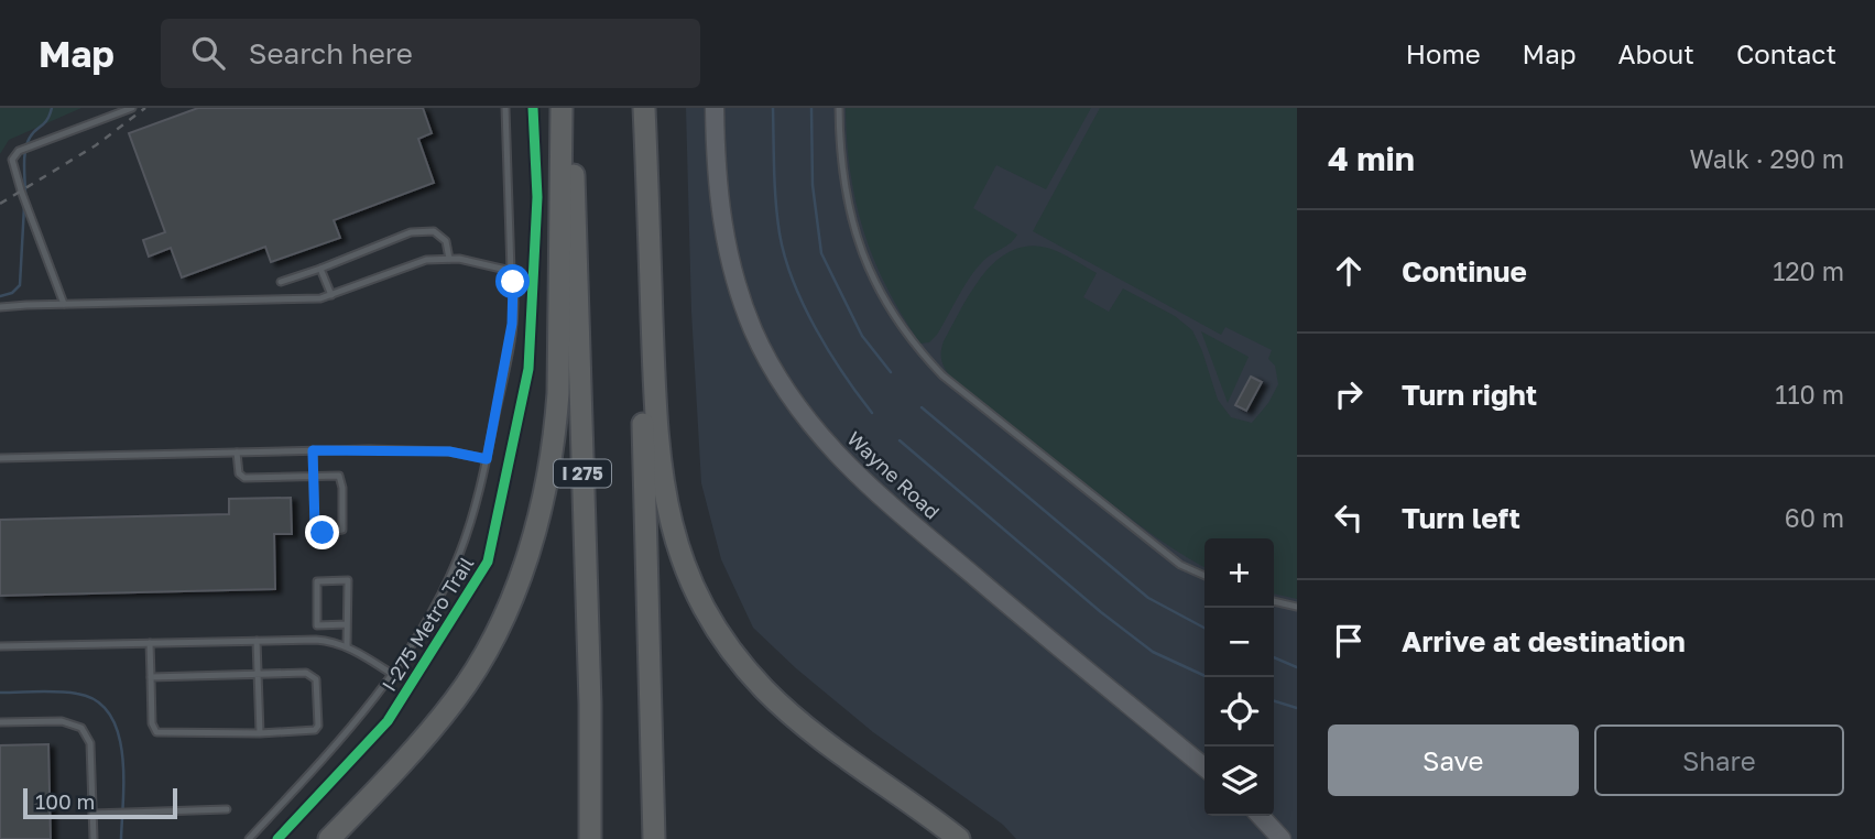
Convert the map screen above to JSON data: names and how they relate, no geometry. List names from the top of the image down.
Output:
{
  "streets": {
    "highway": ["I 275"],
    "main road": ["Wayne Road"],
    "cycle path": ["I-275 Metro Trail"]
  },
  "scale_bar": "100 m",
  "page": {
    "header": "Map",
    "search": "Search here",
    "nav": [
      "Home",
      "Map",
      "About",
      "Contact"
    ],
    "heading": ["4 min", "Walk · 290 m"],
    "list": [
      ["Continue", "120 m"],
      ["Turn right", "110 m"],
      ["Turn left", "60 m"],
      "Arrive at destination"
    ],
    "map_buttons": ["+", "−"],
    "buttons": ["Save", "Share"],
    "scale": "100 m"
  }
}
